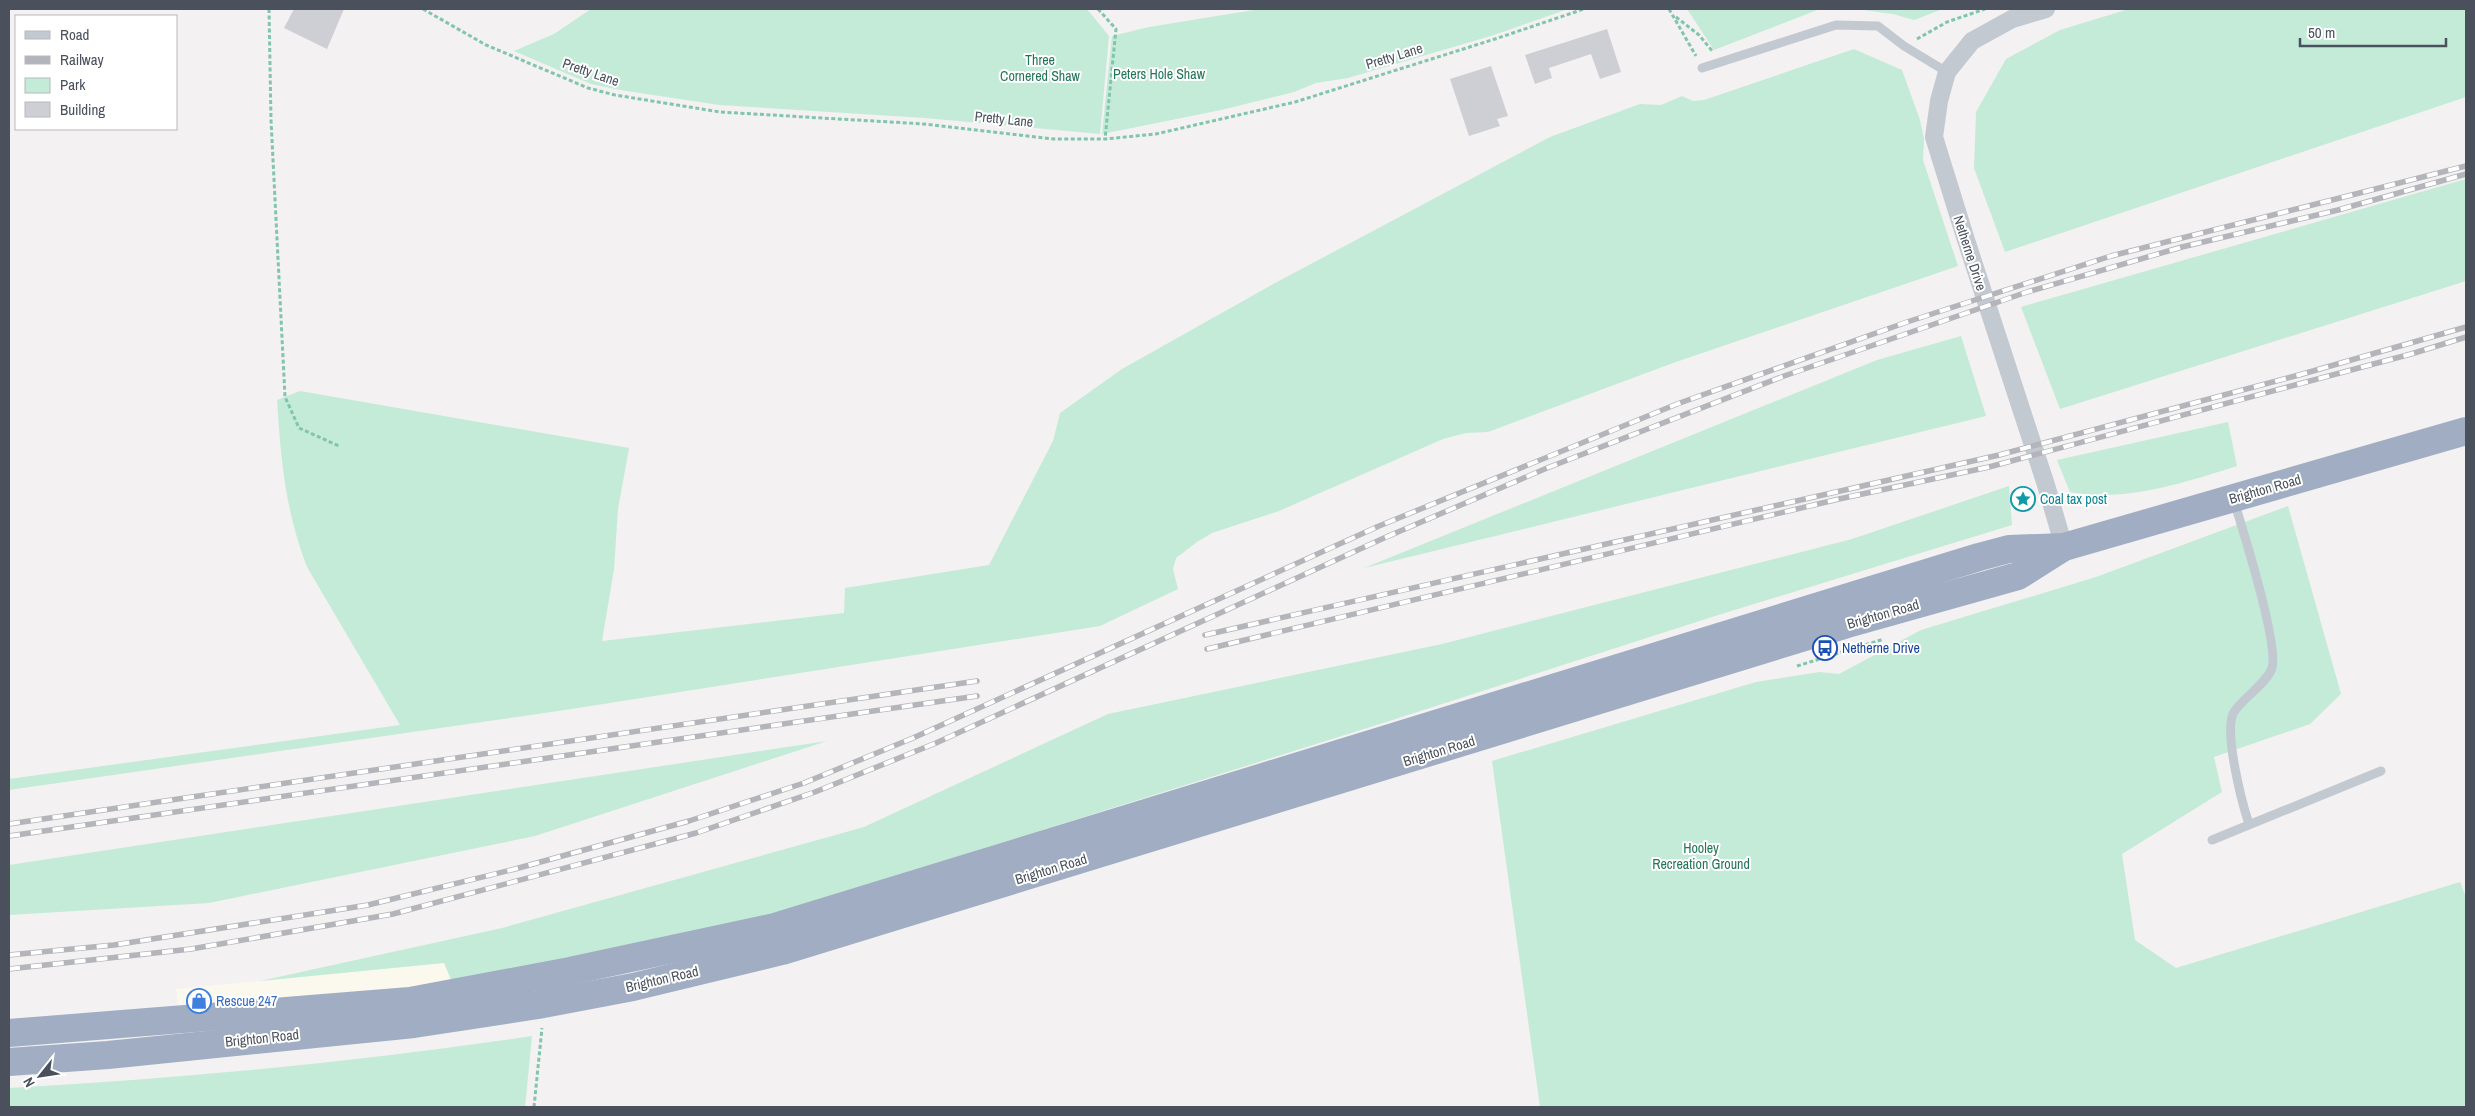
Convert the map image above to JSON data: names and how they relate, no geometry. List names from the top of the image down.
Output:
{
  "streets": {
    "highway": ["Brighton Road"],
    "street": ["Netherne Drive"],
    "path": ["Pretty Lane"]
  },
  "crossings": [
    ["Netherne Drive", "Brighton Road"]
  ],
  "parks": ["Three Cornered Shaw", "Peters Hole Shaw", "Hooley Recreation Ground"],
  "places": {
    "place": ["Coal tax post"],
    "bus stop": ["Netherne Drive"],
    "shop": ["Rescue 247"]
  },
  "legend": [
    "Road",
    "Railway",
    "Park",
    "Building"
  ],
  "scale_bar": "50 m",
  "north": "bottom left"
}
